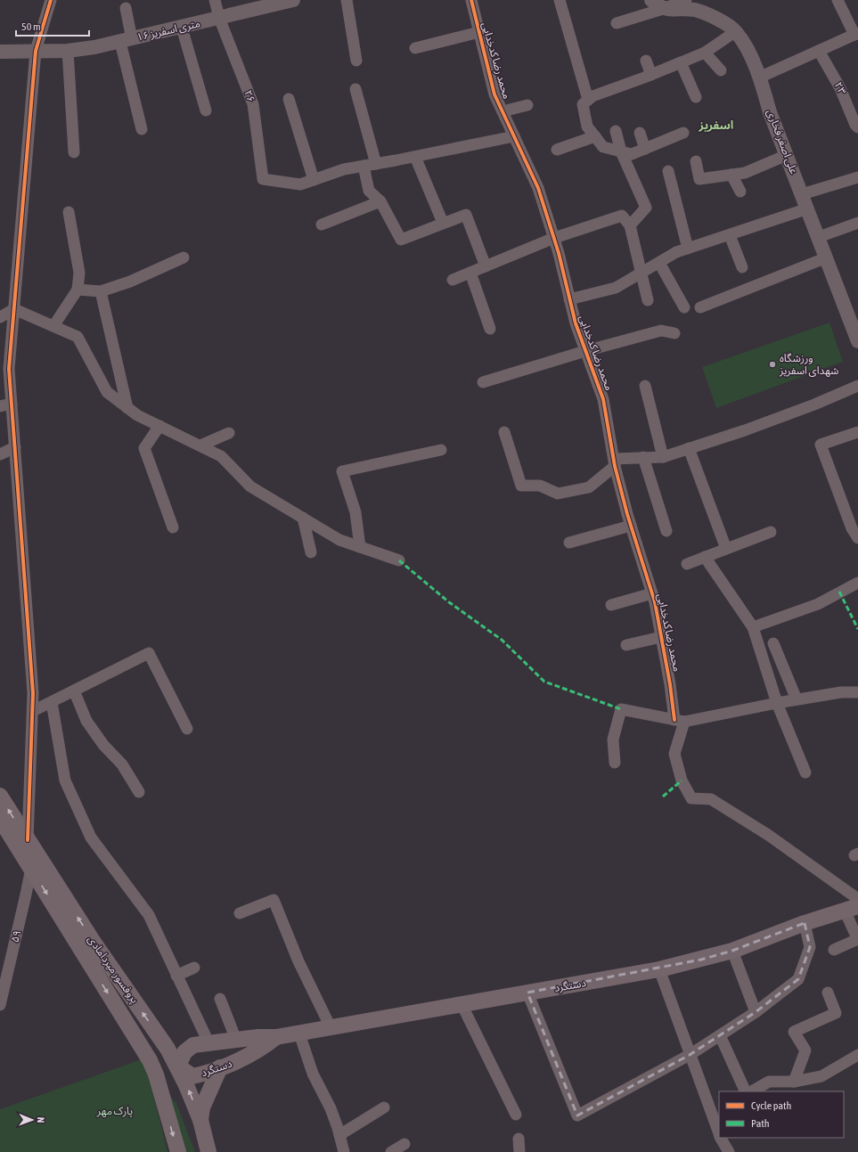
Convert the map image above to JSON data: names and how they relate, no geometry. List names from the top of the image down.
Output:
{
  "streets": {
    "main road": ["پروفسور میردامادی", "دستگرد"],
    "street": [
      "۱۶ متری اسفریز",
      "محمد رضا کدخدایی",
      "۲۳",
      "۲۶",
      "علی اصغر فخاری",
      "۵۹"
    ]
  },
  "crossings": [
    ["۱۶ متری اسفریز", "۲۶"],
    ["۵۹", "پروفسور میردامادی"],
    ["پروفسور میردامادی", "دستگرد"]
  ],
  "districts": ["اسفریز"],
  "parks": ["پارک مهر"],
  "places": ["ورزشگاه شهدای اسفریز"],
  "legend": ["Cycle path", "Path"],
  "scale_bar": "50 m",
  "north": "right"
}
